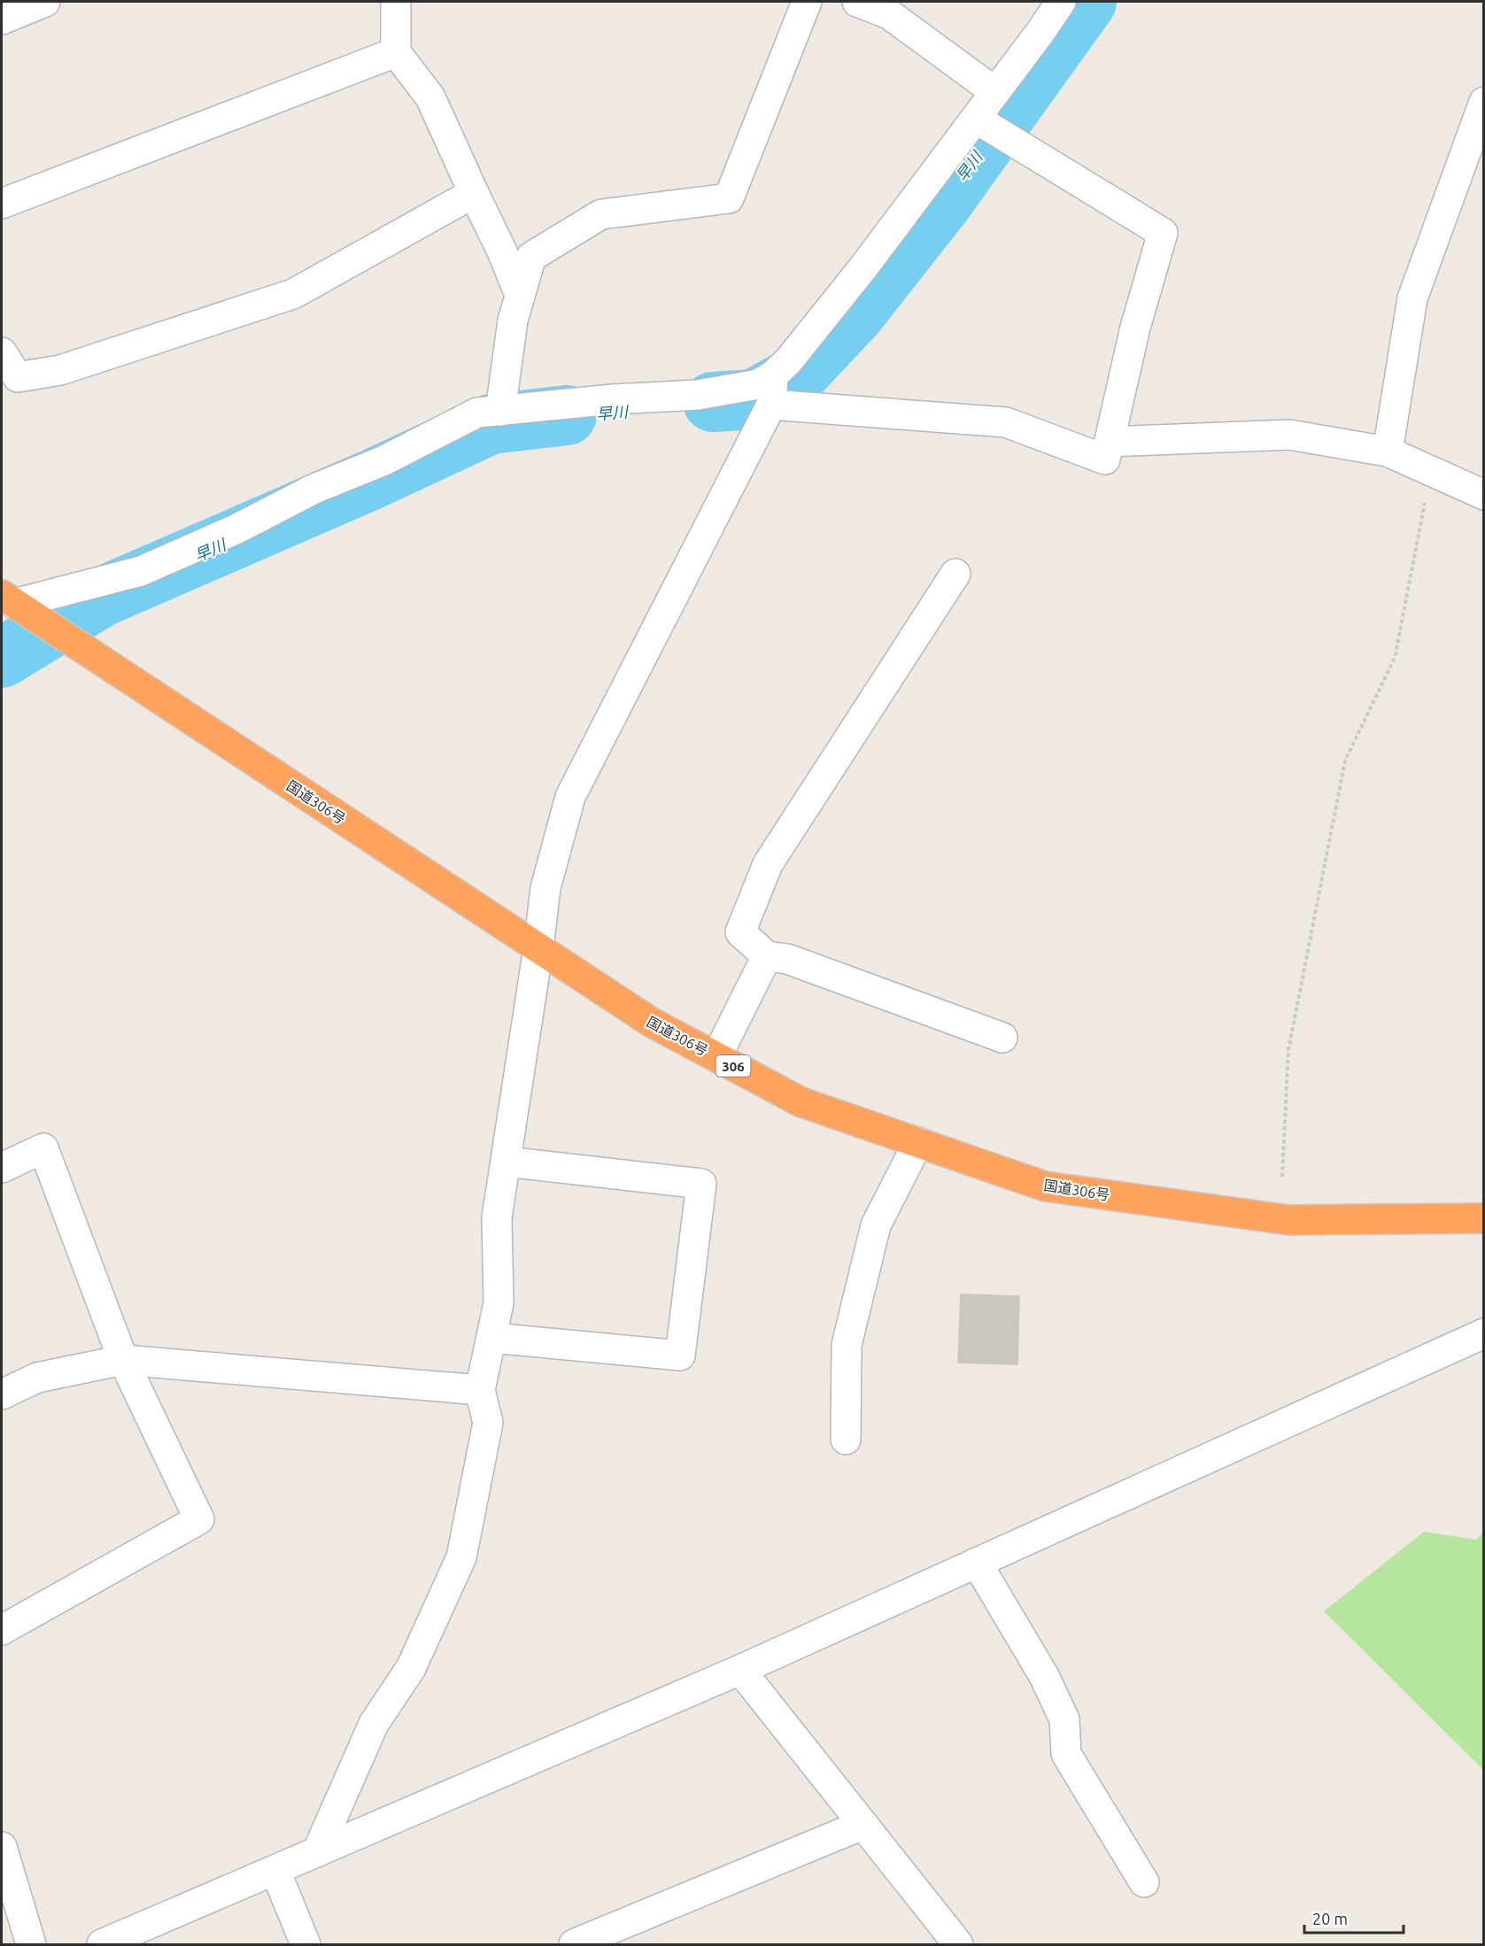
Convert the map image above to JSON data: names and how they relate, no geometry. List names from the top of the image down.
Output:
{
  "streets": {
    "highway": ["国道306号", "306"]
  },
  "water": ["早川"],
  "scale_bar": "20 m"
}
